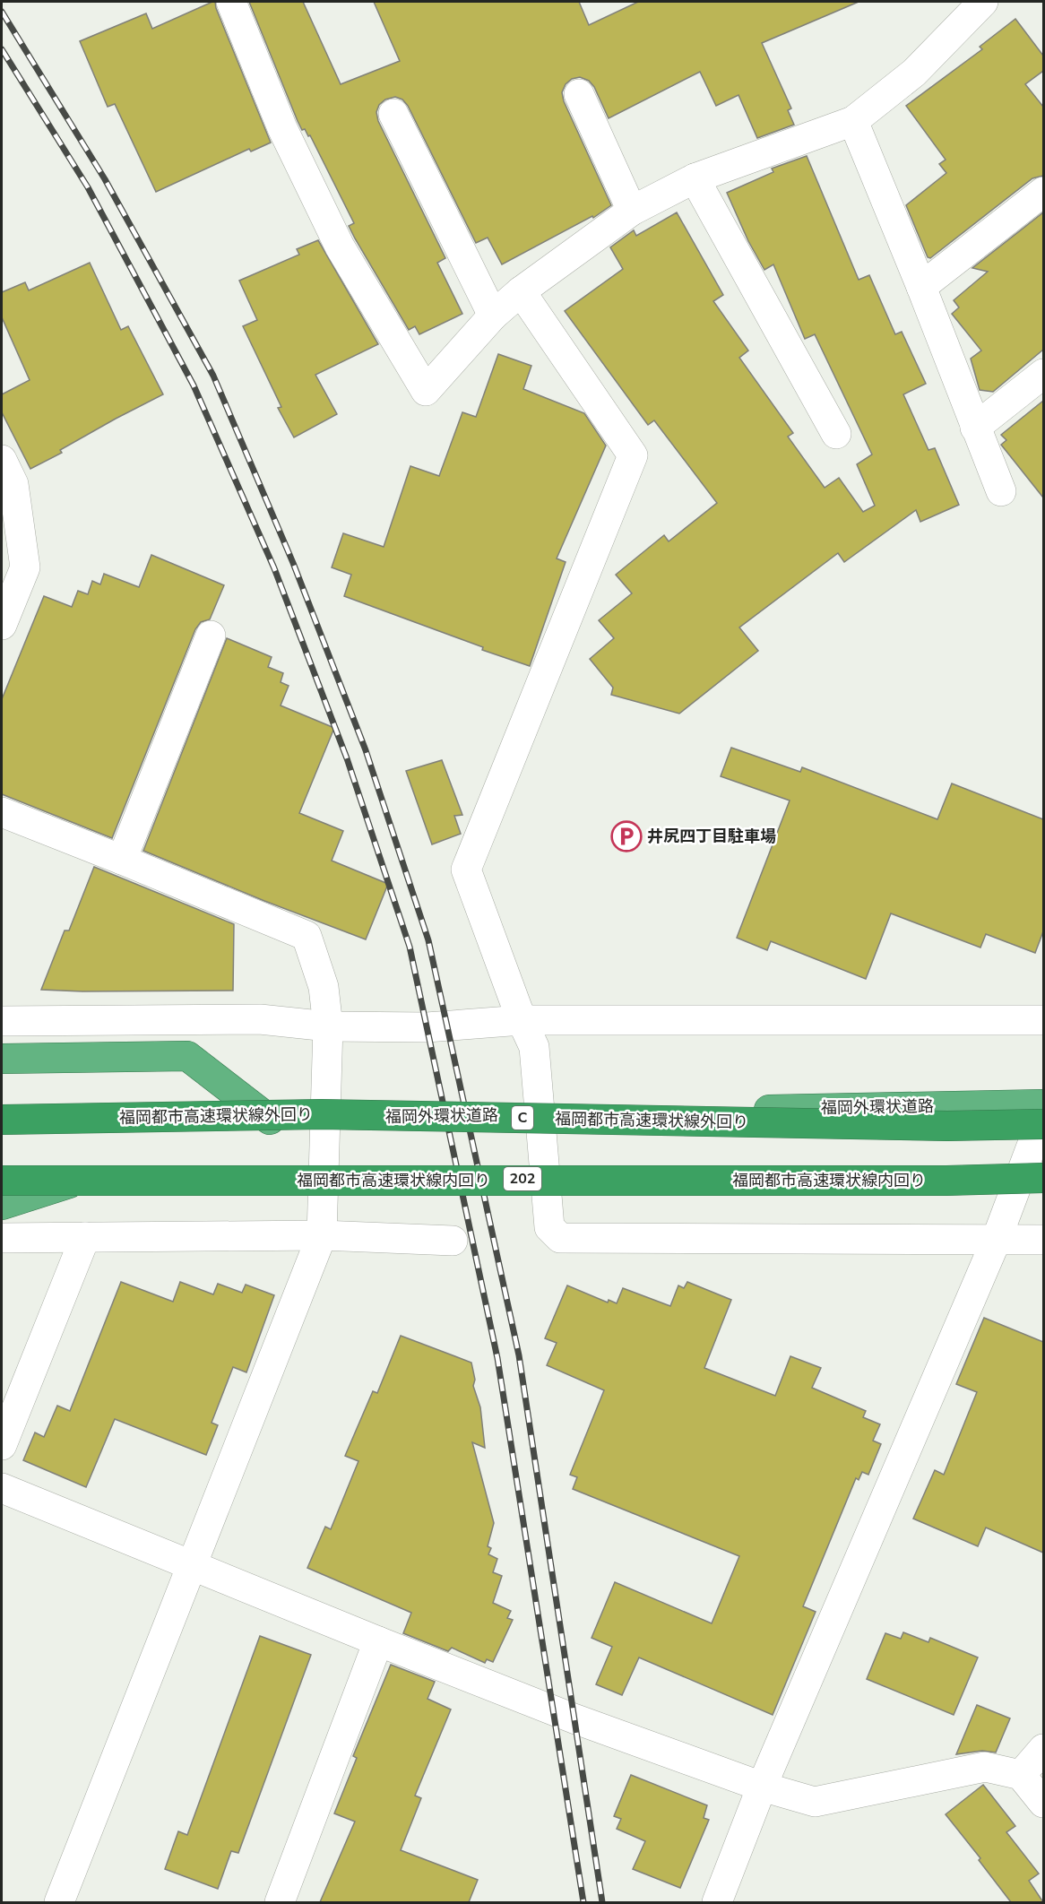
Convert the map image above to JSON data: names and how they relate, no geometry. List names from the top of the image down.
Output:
{
  "streets": {
    "highway": [
      "福岡外環状道路",
      "福岡都市高速環状線外回り",
      "C",
      "202",
      "福岡都市高速環状線内回り"
    ]
  },
  "crossings": [
    ["福岡外環状道路", "福岡都市高速環状線外回り"],
    ["202", "福岡都市高速環状線内回り"]
  ],
  "places": {
    "parking": ["井尻四丁目駐車場"]
  }
}
